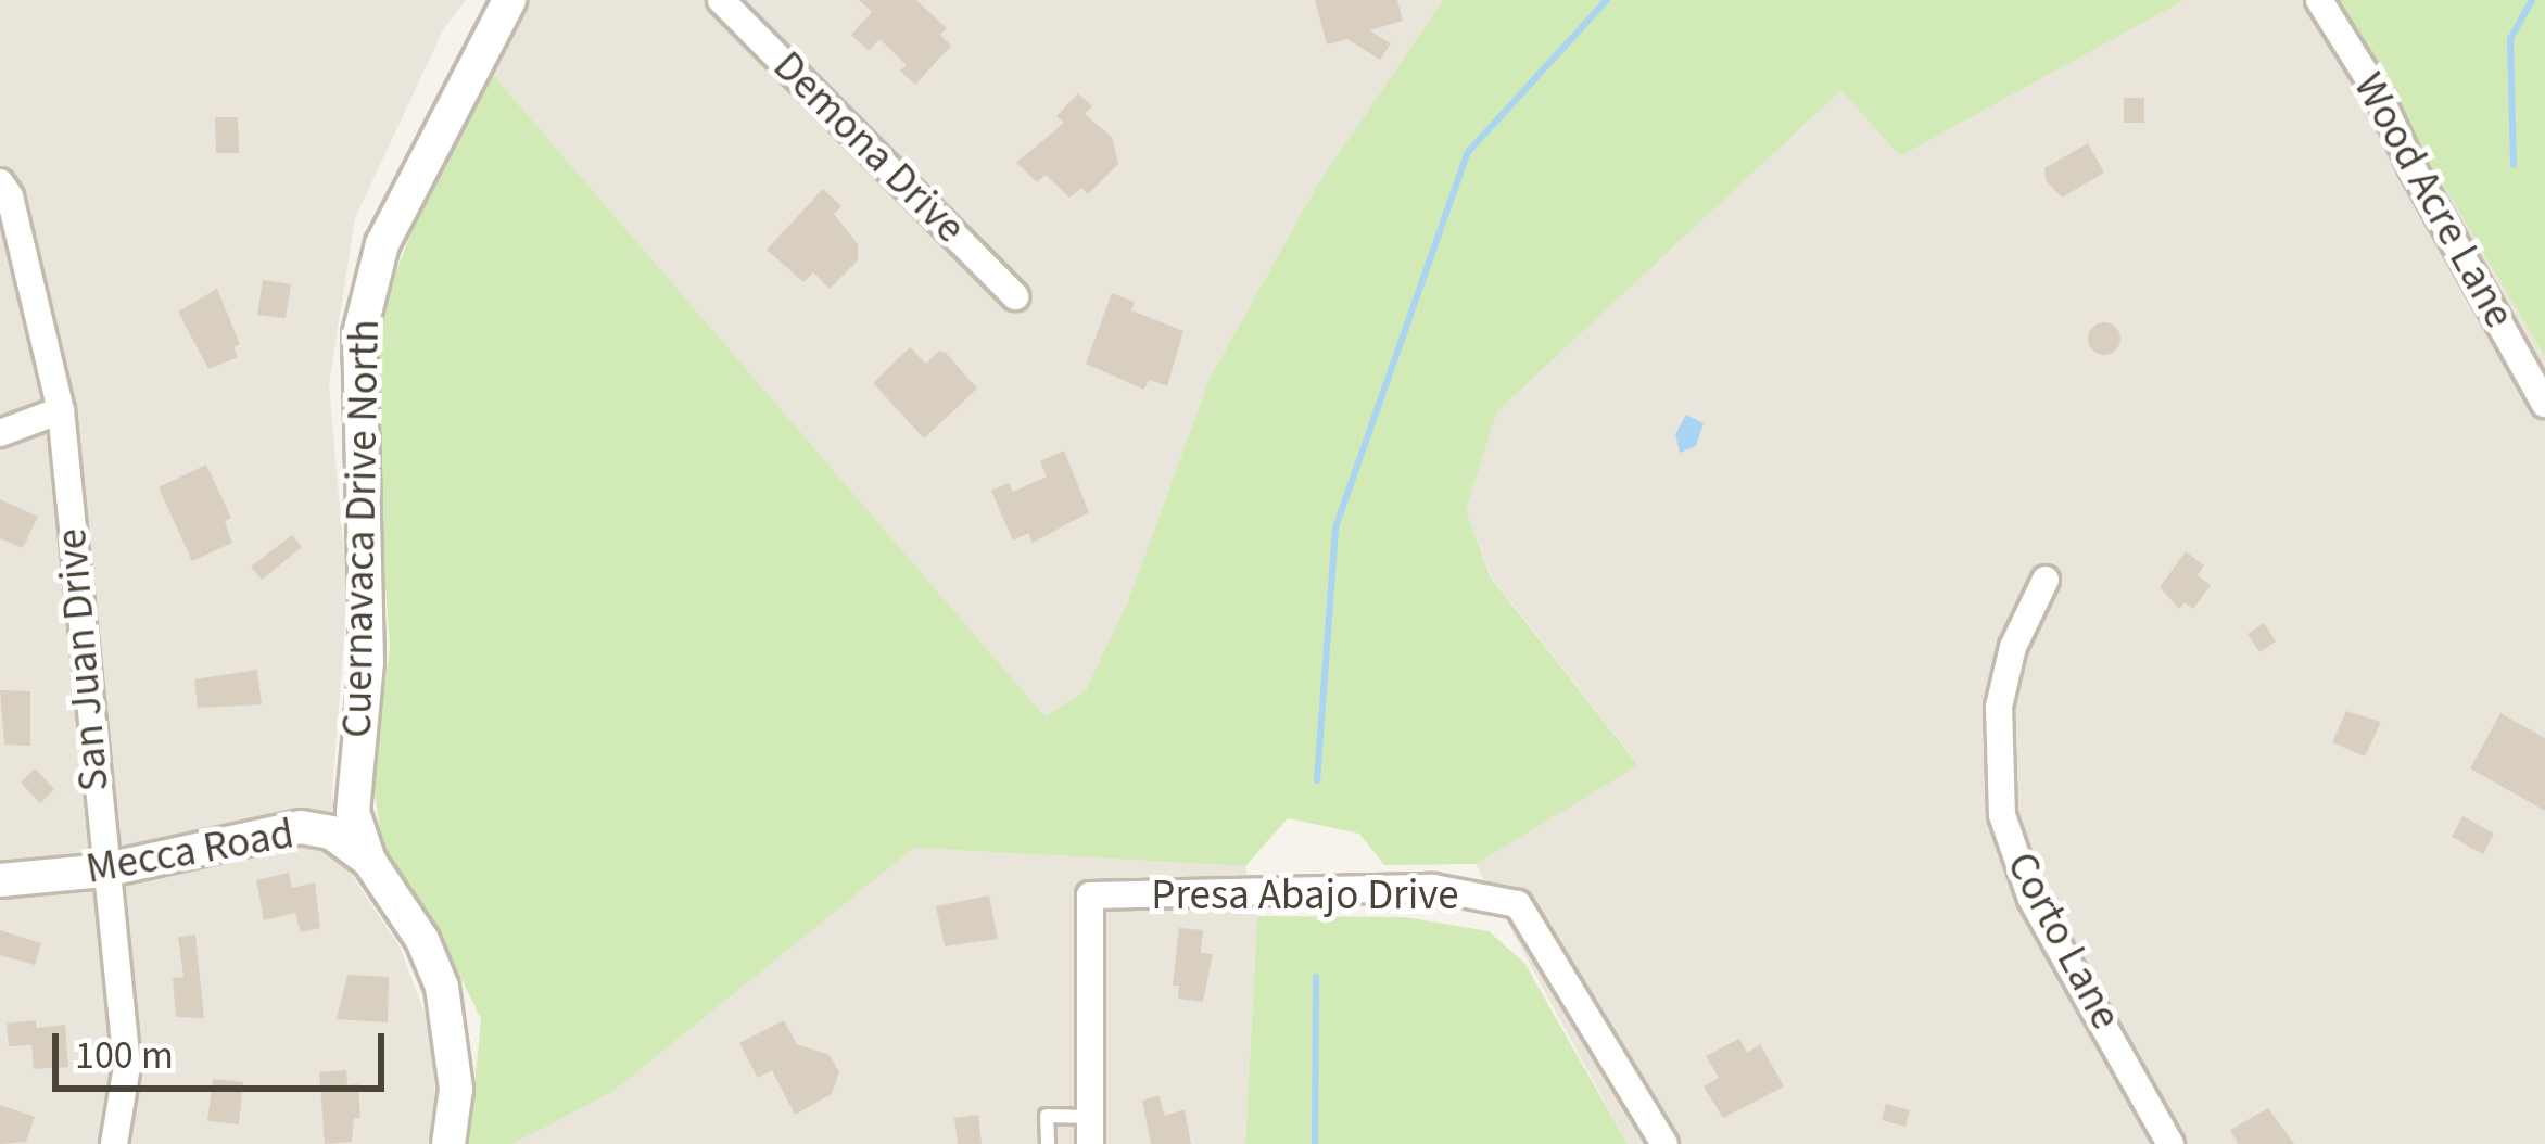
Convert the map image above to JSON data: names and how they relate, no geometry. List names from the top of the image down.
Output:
{
  "streets": {
    "street": [
      "Demona Drive",
      "Wood Acre Lane",
      "Cuernavaca Drive North",
      "San Juan Drive",
      "Mecca Road",
      "Presa Abajo Drive",
      "Corto Lane"
    ]
  },
  "crossings": [
    ["Cuernavaca Drive North", "Mecca Road"],
    ["San Juan Drive", "Mecca Road"]
  ],
  "scale_bar": "100 m"
}
